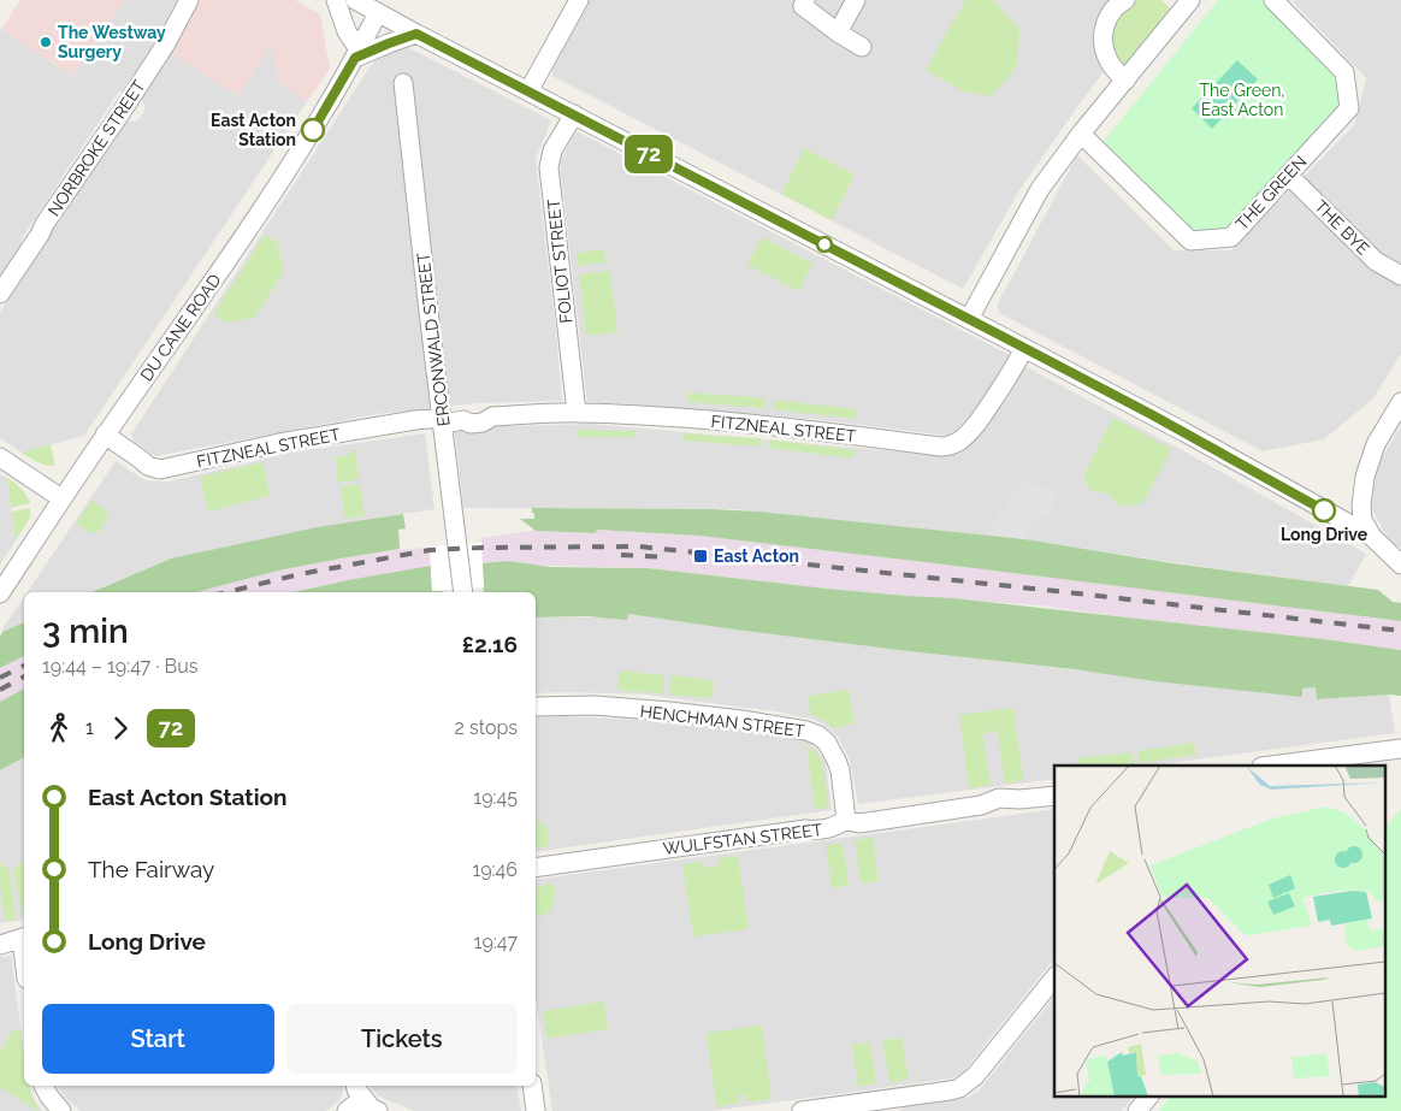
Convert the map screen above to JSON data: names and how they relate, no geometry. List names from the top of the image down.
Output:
{
  "streets": {
    "street": [
      "NORBROKE STREET",
      "THE GREEN",
      "THE BYE",
      "FOLIOT STREET",
      "DU CANE ROAD",
      "ERCONWALD STREET",
      "FITZNEAL STREET",
      "HENCHMAN STREET",
      "WULFSTAN STREET"
    ]
  },
  "crossings": [
    ["THE GREEN", "THE BYE"],
    ["FOLIOT STREET", "FITZNEAL STREET"],
    ["DU CANE ROAD", "FITZNEAL STREET"],
    ["ERCONWALD STREET", "FITZNEAL STREET"],
    ["HENCHMAN STREET", "WULFSTAN STREET"]
  ],
  "parks": ["The Green, East Acton"],
  "places": {
    "other": ["The Westway Surgery", "East Acton Station", "Long Drive"],
    "transit": ["East Acton"]
  },
  "lines": ["bus line 72"],
  "page": {
    "on_map": "72",
    "heading": ["3 min", "19:44 – 19:47 · Bus", "£2.16"],
    "legs": ["1", "72", "2 stops"],
    "list": [
      {
        "name": "East Acton Station",
        "value": "19:45"
      },
      {
        "name": "The Fairway",
        "value": "19:46"
      },
      {
        "name": "Long Drive",
        "value": "19:47"
      }
    ],
    "buttons": ["Start", "Tickets"]
  }
}
